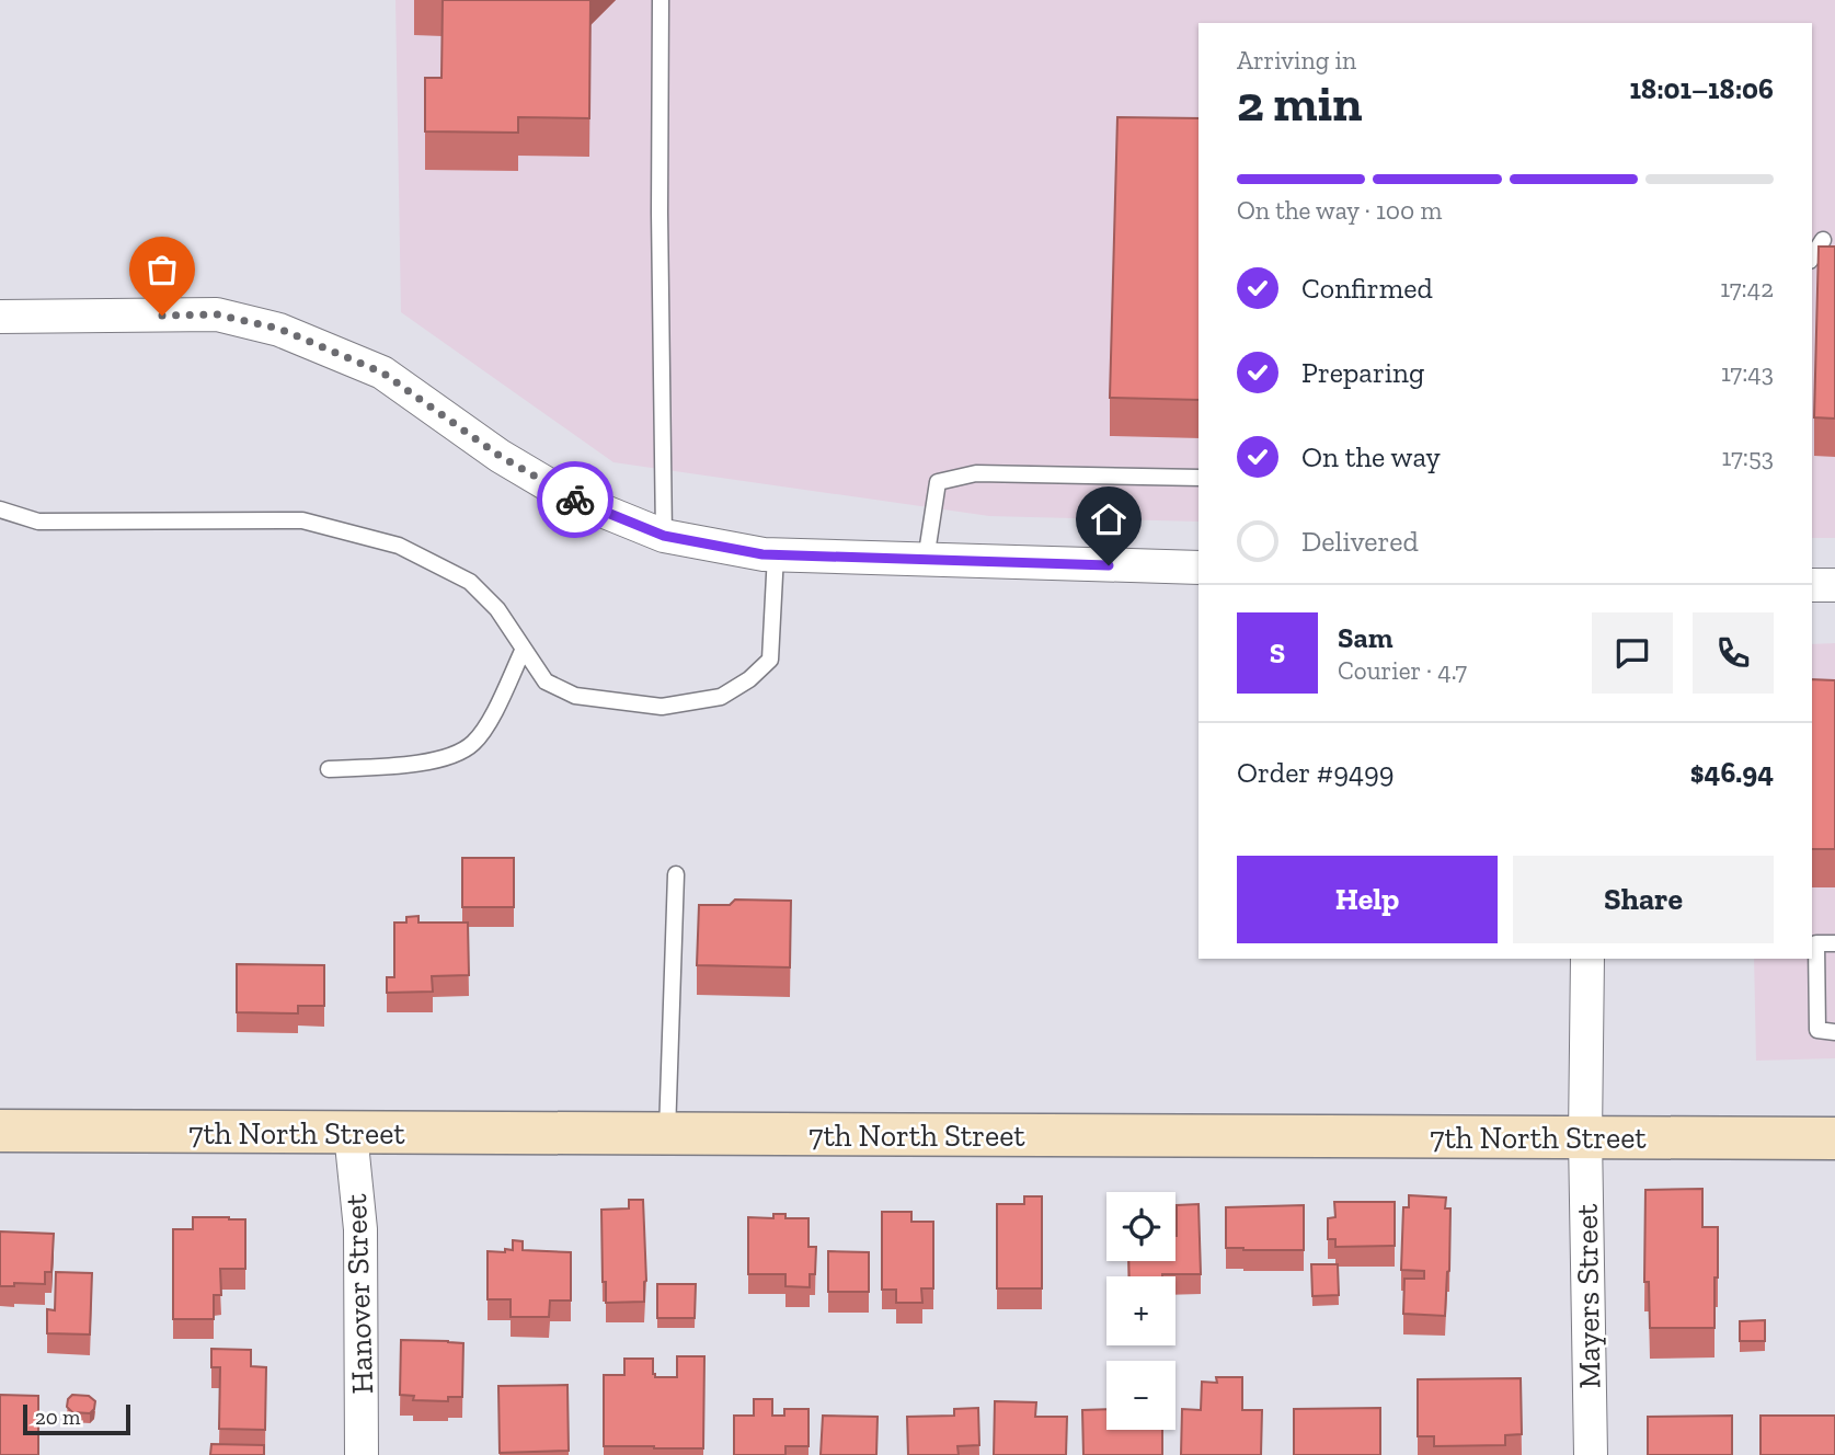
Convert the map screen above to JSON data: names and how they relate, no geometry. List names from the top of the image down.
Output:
{
  "streets": {
    "street": ["7th North Street", "Hanover Street", "Mayers Street"]
  },
  "crossings": [
    ["7th North Street", "Hanover Street"],
    ["7th North Street", "Mayers Street"]
  ],
  "scale_bar": "20 m",
  "page": {
    "heading": ["2 min", "Arriving in", "18:01–18:06"],
    "panel": [
      "Sam",
      "Courier · 4.7",
      "Order #9499",
      "$46.94"
    ],
    "bar": "On the way · 100 m",
    "list": [
      ["Confirmed", "17:42"],
      ["Preparing", "17:43"],
      ["On the way", "17:53"],
      "Delivered"
    ],
    "round": "S",
    "buttons": ["Help", "Share"],
    "map_buttons": ["+", "−"],
    "scale": "20 m"
  }
}
